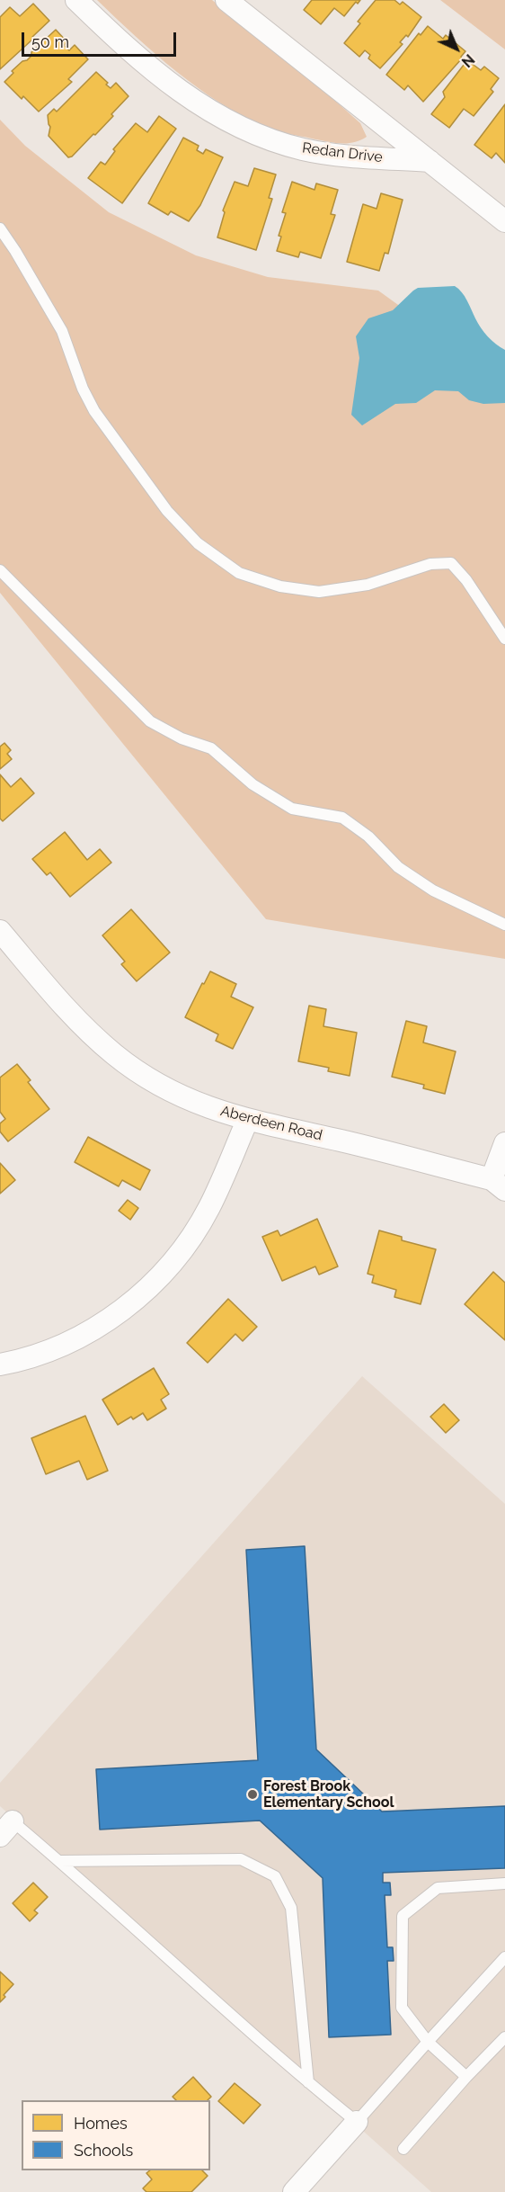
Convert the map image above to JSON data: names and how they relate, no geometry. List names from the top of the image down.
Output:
{
  "streets": {
    "street": ["Redan Drive", "Aberdeen Road"]
  },
  "places": ["Forest Brook Elementary School"],
  "legend": ["Homes", "Schools"],
  "scale_bar": "50 m",
  "north": "bottom right"
}
